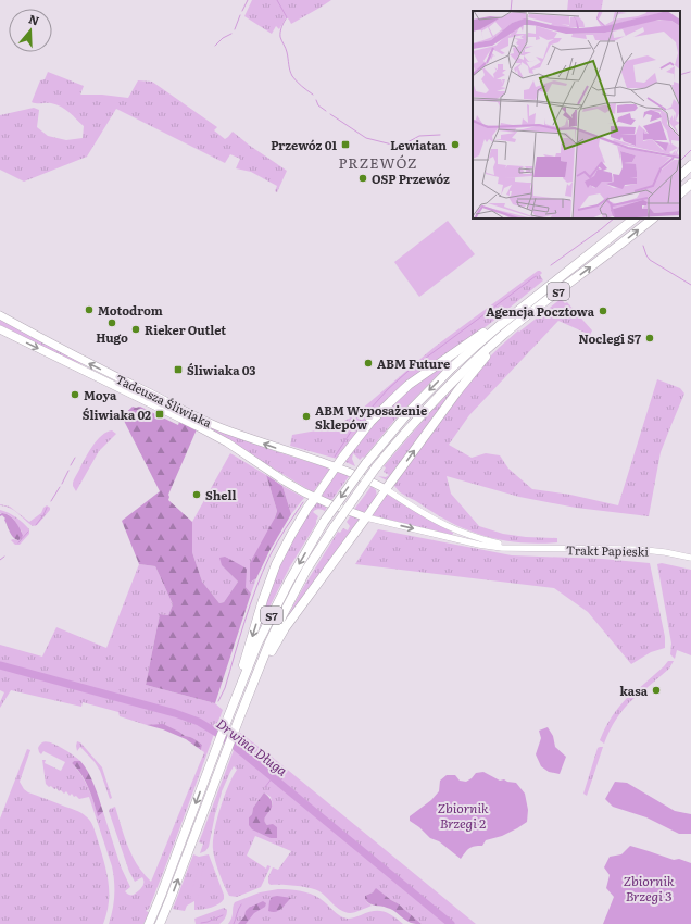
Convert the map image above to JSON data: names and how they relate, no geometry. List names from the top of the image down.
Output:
{
  "streets": {
    "highway": ["S7"],
    "main road": ["Tadeusza Śliwiaka"],
    "street": ["Trakt Papieski"]
  },
  "crossings": [
    ["Tadeusza Śliwiaka", "Trakt Papieski"]
  ],
  "districts": ["PRZEWÓZ"],
  "water": ["Drwina Długa", "Zbiornik Brzegi 2", "Zbiornik Brzegi 3"],
  "places": {
    "transit": ["Przewóz 01", "Śliwiaka 03", "Śliwiaka 02"],
    "other": [
      "Lewiatan",
      "OSP Przewóz",
      "Motodrom",
      "Agencja Pocztowa",
      "Hugo",
      "Rieker Outlet",
      "Noclegi S7",
      "ABM Future",
      "Moya",
      "ABM Wyposażenie Sklepów",
      "Shell",
      "kasa"
    ]
  },
  "north": "top"
}
